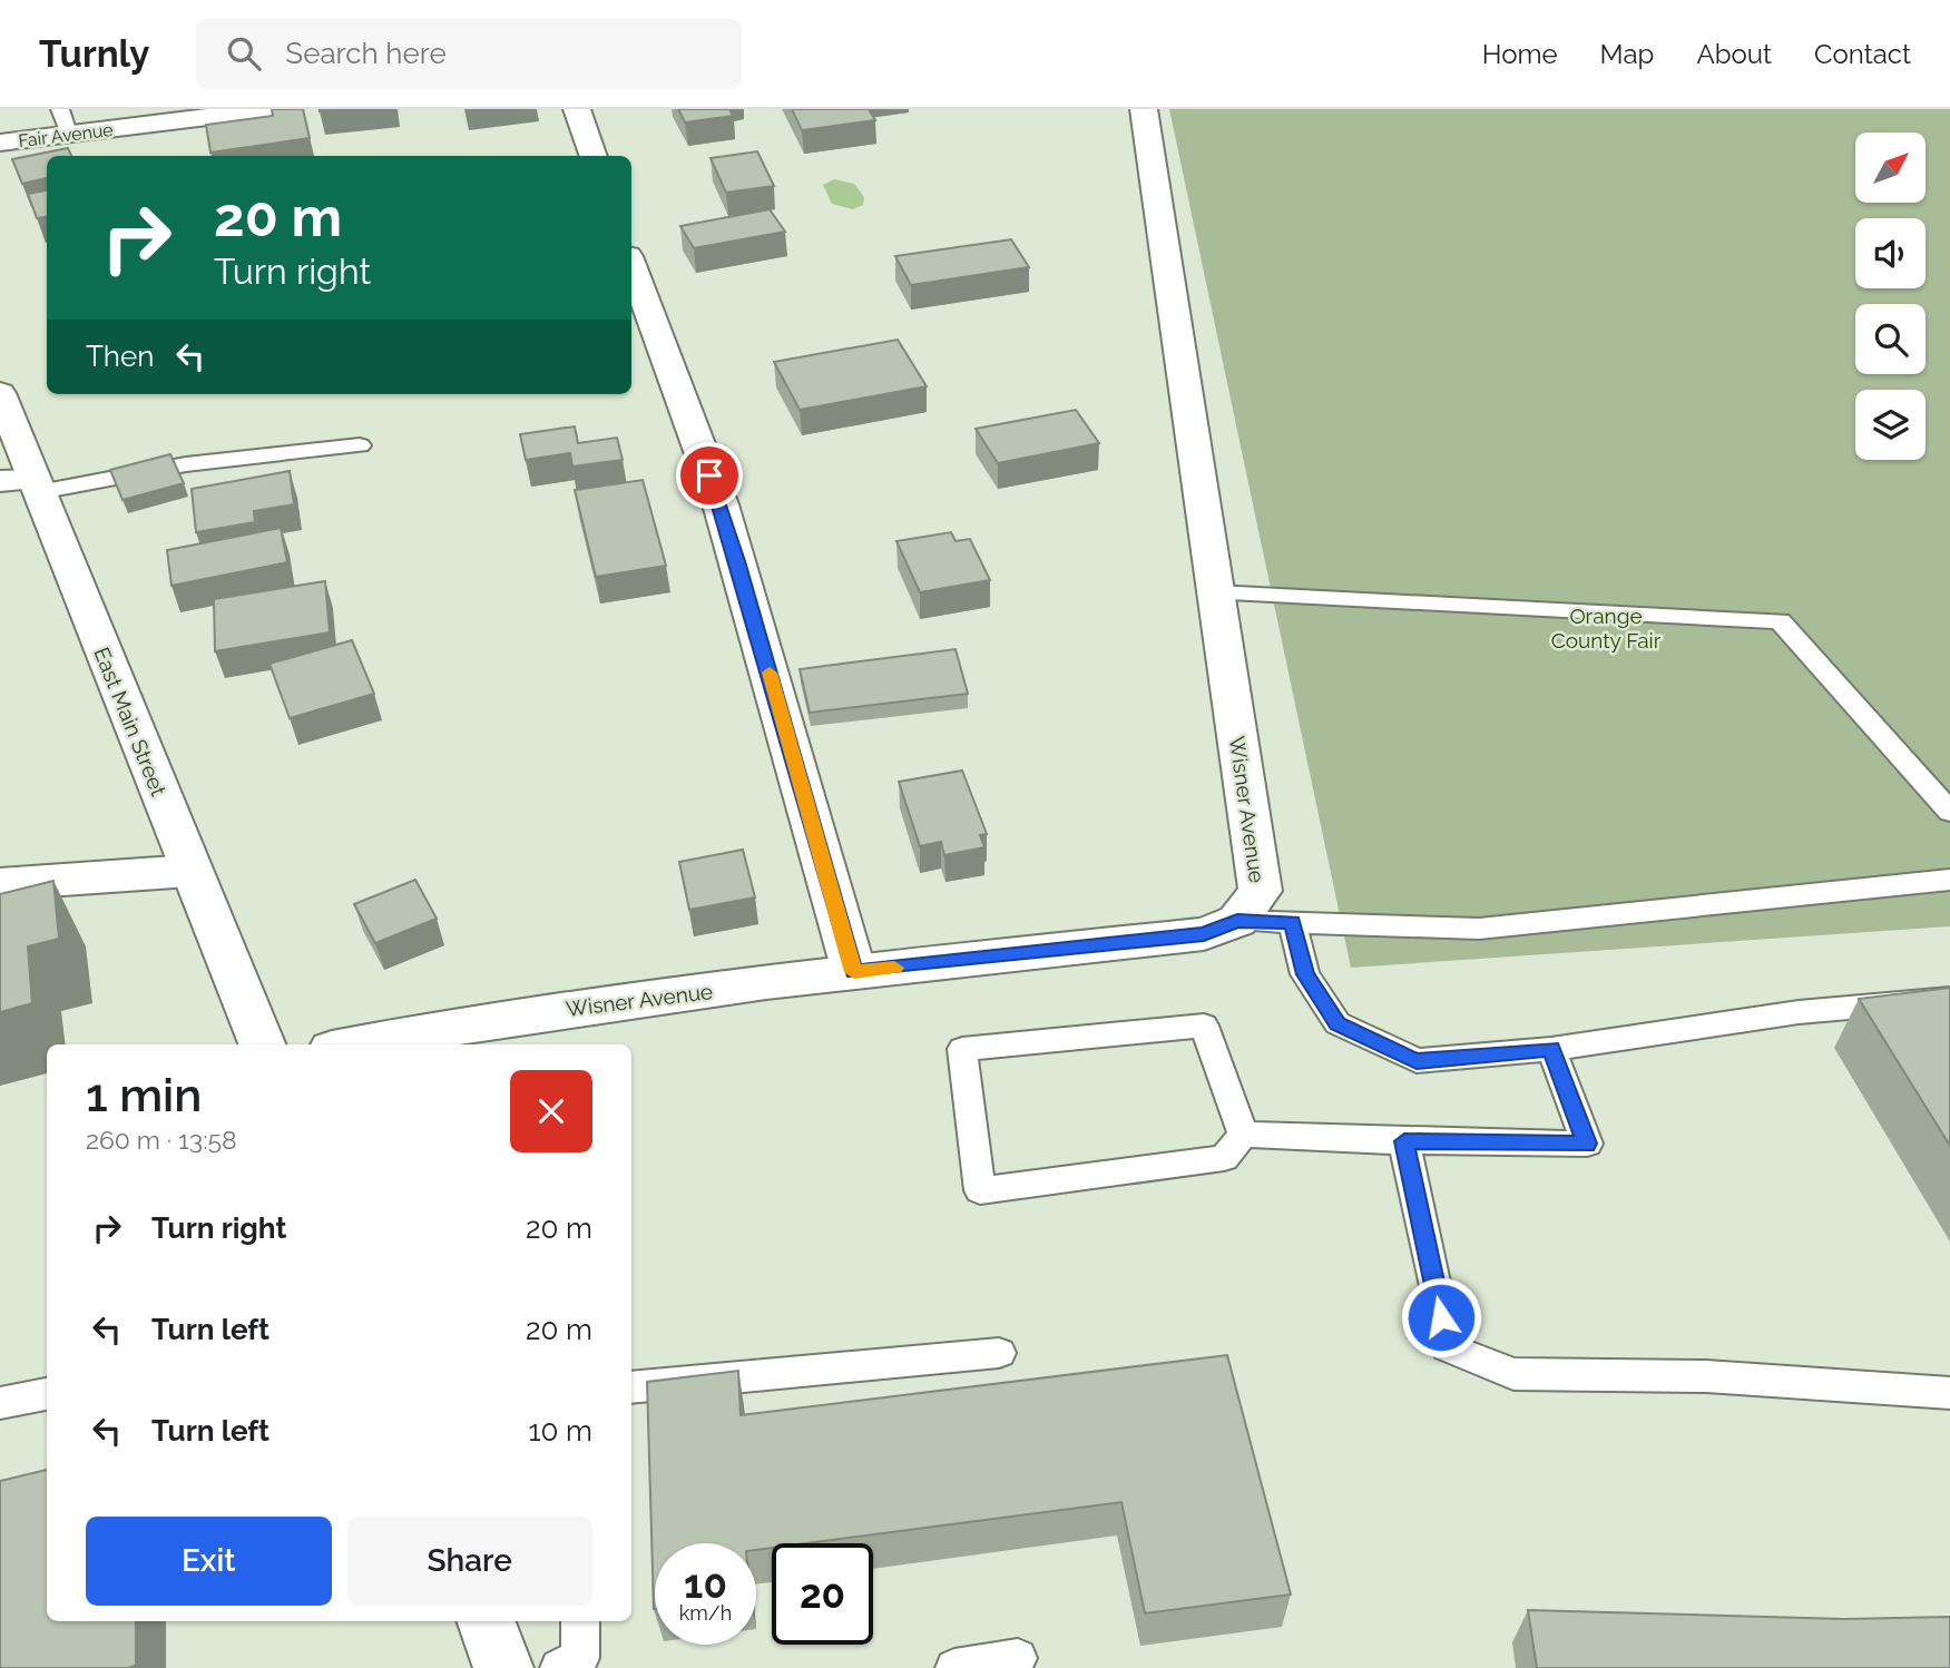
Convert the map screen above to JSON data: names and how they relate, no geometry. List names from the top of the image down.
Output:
{
  "streets": {
    "street": ["Fair Avenue", "East Main Street", "Wisner Avenue"]
  },
  "parks": ["Orange County Fair"],
  "north": "top right",
  "page": {
    "header": "Turnly",
    "search": "Search here",
    "nav": [
      "Home",
      "Map",
      "About",
      "Contact"
    ],
    "turn": ["20 m", "Turn right"],
    "then": "Then",
    "heading": ["1 min", "260 m · 13:58"],
    "list": [
      {
        "name": "Turn right",
        "value": "20 m"
      },
      {
        "name": "Turn left",
        "value": "20 m"
      },
      {
        "name": "Turn left",
        "value": "10 m"
      }
    ],
    "buttons": ["Exit", "Share"],
    "speed": "10 km/h",
    "limit": "20"
  }
}
